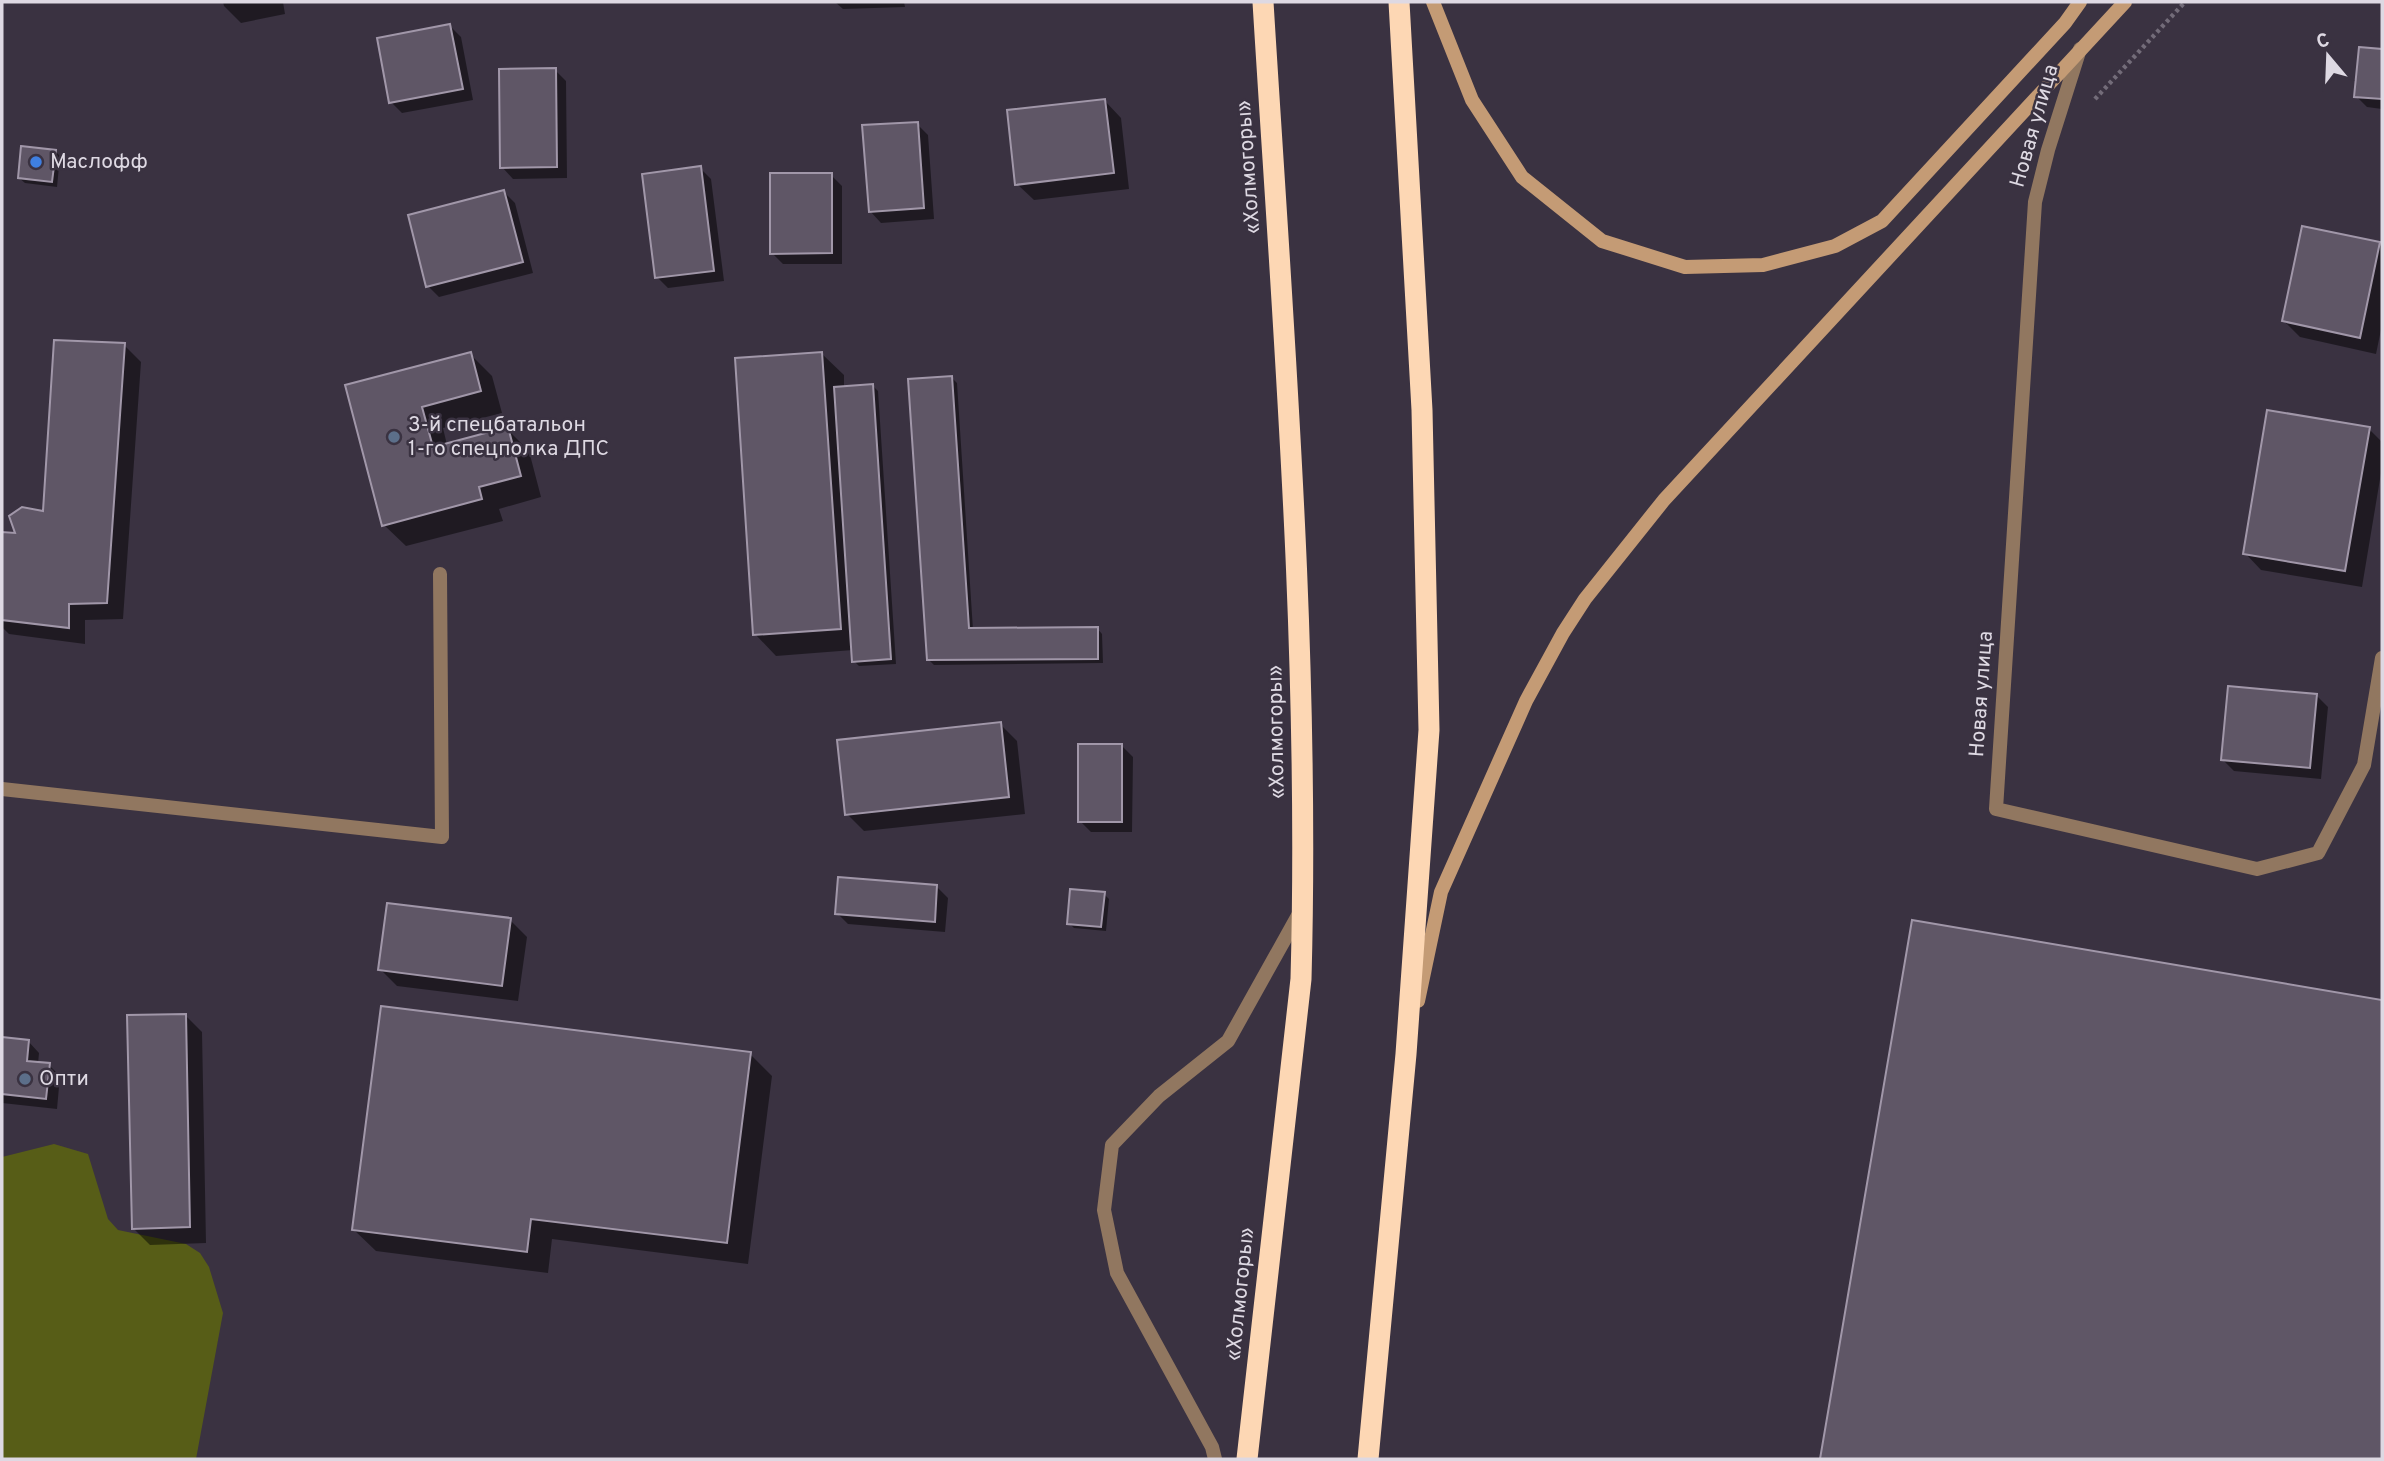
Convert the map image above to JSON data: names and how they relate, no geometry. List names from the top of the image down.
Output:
{
  "streets": {
    "highway": ["«Холмогоры»"],
    "lane": ["Новая улица"]
  },
  "places": ["Маслофф", "3-й спецбатальон 1-го спецполка ДПС", "Опти"],
  "north": "top"
}
